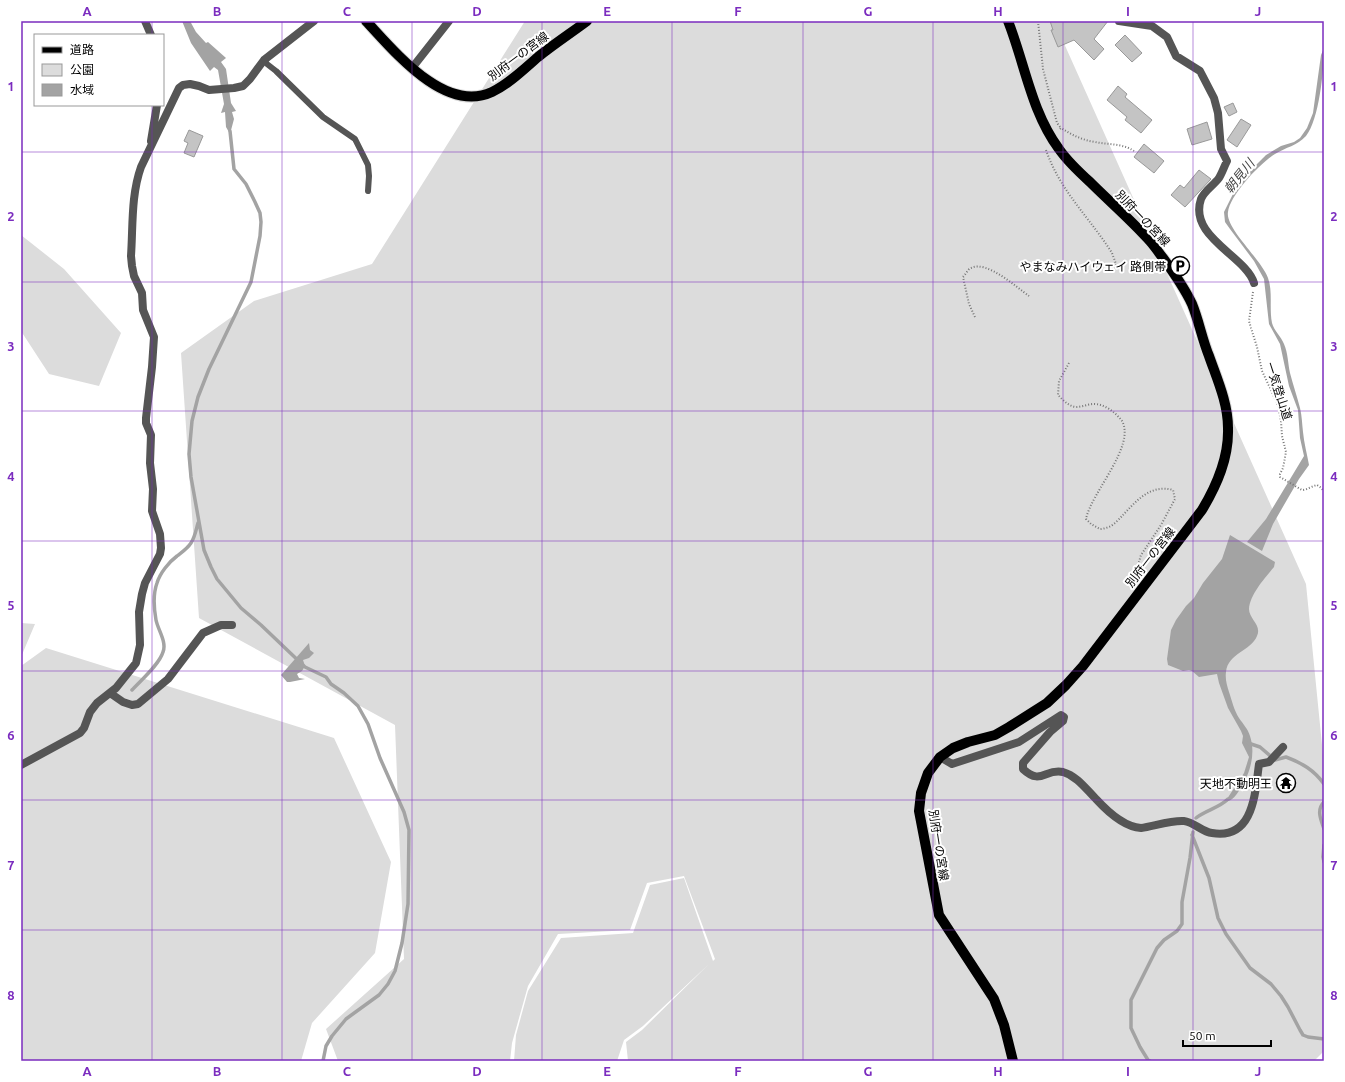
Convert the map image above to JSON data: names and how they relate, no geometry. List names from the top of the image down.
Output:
{
  "streets": {
    "main road": ["別府一の宮線"],
    "path": ["一気登山道"]
  },
  "water": ["朝見川"],
  "places": {
    "parking": ["やまなみハイウェイ 路側帯"],
    "temple": ["天地不動明王"]
  },
  "legend": ["道路", "公園", "水域"],
  "scale_bar": "50 m",
  "grid": {
    "columns": [
      "A",
      "B",
      "C",
      "D",
      "E",
      "F",
      "G",
      "H",
      "I",
      "J"
    ],
    "rows": [
      "1",
      "2",
      "3",
      "4",
      "5",
      "6",
      "7",
      "8"
    ]
  }
}
